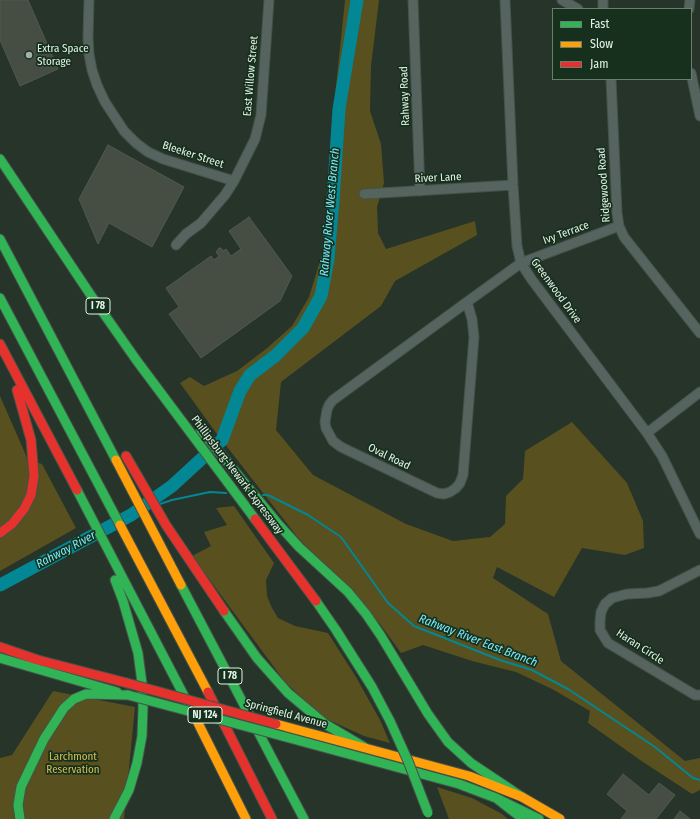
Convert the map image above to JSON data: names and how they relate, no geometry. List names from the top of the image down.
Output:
{
  "streets": {
    "main road": [
      "I 78",
      "Phillipsburg-Newark Expressway",
      "Springfield Avenue",
      "NJ 124"
    ],
    "street": [
      "East Willow Street",
      "Rahway Road",
      "Bleeker Street",
      "River Lane",
      "Ridgewood Road",
      "Ivy Terrace",
      "Greenwood Drive",
      "Oval Road",
      "Haran Circle"
    ]
  },
  "crossings": [
    ["East Willow Street", "Bleeker Street"],
    ["Rahway Road", "River Lane"],
    ["River Lane", "Greenwood Drive"],
    ["Ridgewood Road", "Ivy Terrace"],
    ["Ivy Terrace", "Greenwood Drive"],
    ["Ivy Terrace", "Oval Road"],
    ["Greenwood Drive", "Oval Road"]
  ],
  "water": ["Rahway River West Branch", "Rahway River", "Rahway River East Branch"],
  "parks": ["Larchmont Reservation"],
  "places": ["Extra Space Storage"],
  "legend": ["Fast", "Slow", "Jam"]
}
